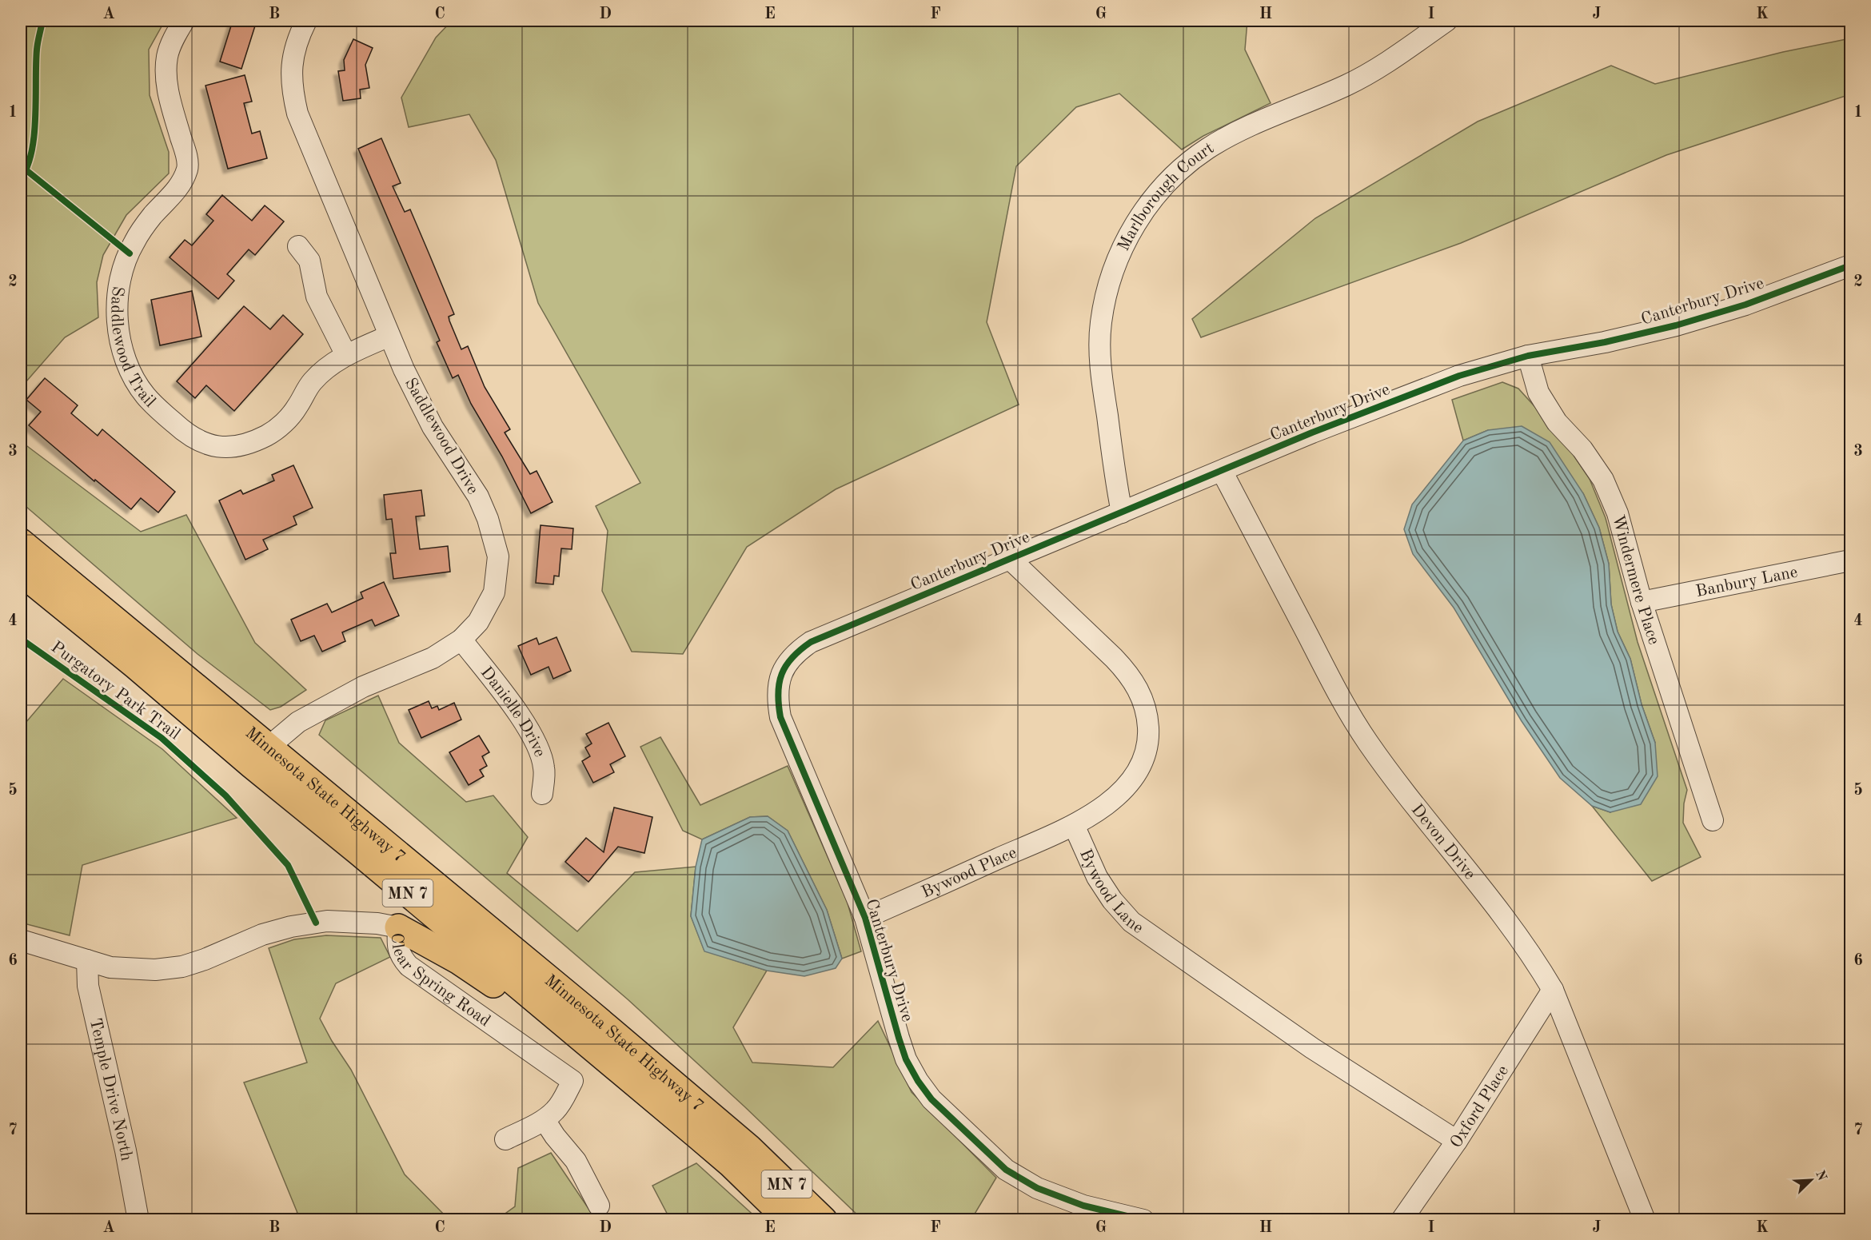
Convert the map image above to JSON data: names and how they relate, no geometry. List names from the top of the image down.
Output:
{
  "streets": {
    "main road": ["Minnesota State Highway 7", "MN 7"],
    "street": [
      "Marlborough Court",
      "Canterbury Drive",
      "Saddlewood Trail",
      "Saddlewood Drive",
      "Windermere Place",
      "Banbury Lane",
      "Danielle Drive",
      "Devon Drive",
      "Bywood Place",
      "Bywood Lane",
      "Clear Spring Road",
      "Temple Drive North",
      "Oxford Place"
    ],
    "cycle path": ["Purgatory Park Trail"]
  },
  "crossings": [
    ["Marlborough Court", "Canterbury Drive"],
    ["Canterbury Drive", "Windermere Place"],
    ["Canterbury Drive", "Devon Drive"],
    ["Canterbury Drive", "Bywood Place"],
    ["Canterbury Drive", "Bywood Lane"],
    ["Saddlewood Trail", "Saddlewood Drive"],
    ["Saddlewood Drive", "Danielle Drive"],
    ["Saddlewood Drive", "Minnesota State Highway 7"],
    ["Windermere Place", "Banbury Lane"],
    ["Devon Drive", "Oxford Place"],
    ["Bywood Place", "Bywood Lane"],
    ["Bywood Lane", "Oxford Place"],
    ["Clear Spring Road", "Temple Drive North"]
  ],
  "north": "top right",
  "grid": {
    "columns": [
      "A",
      "B",
      "C",
      "D",
      "E",
      "F",
      "G",
      "H",
      "I",
      "J",
      "K"
    ],
    "rows": [
      "1",
      "2",
      "3",
      "4",
      "5",
      "6",
      "7"
    ]
  }
}
